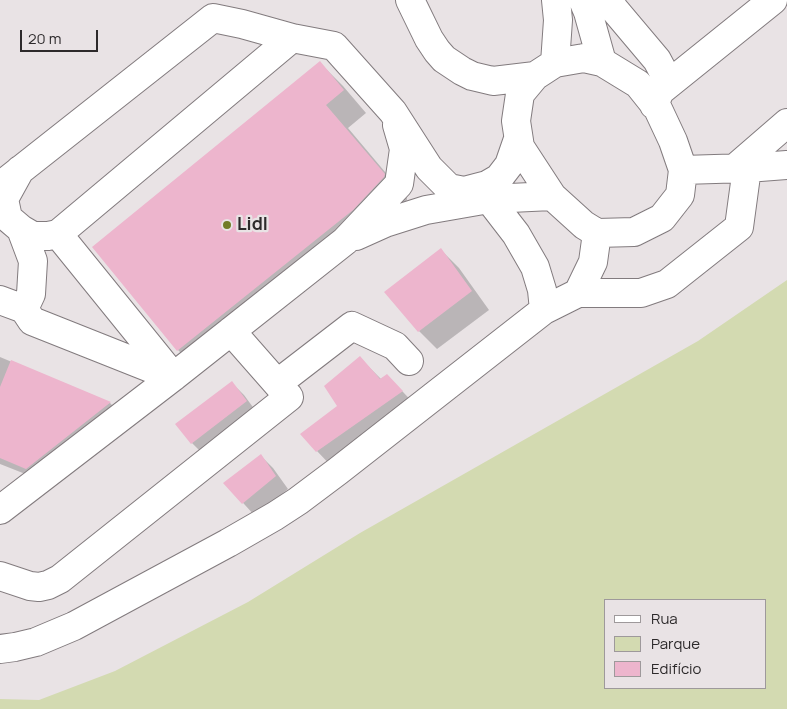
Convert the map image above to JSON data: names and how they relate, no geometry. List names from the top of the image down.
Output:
{
  "places": ["Lidl"],
  "legend": ["Rua", "Parque", "Edifício"],
  "scale_bar": "20 m"
}
